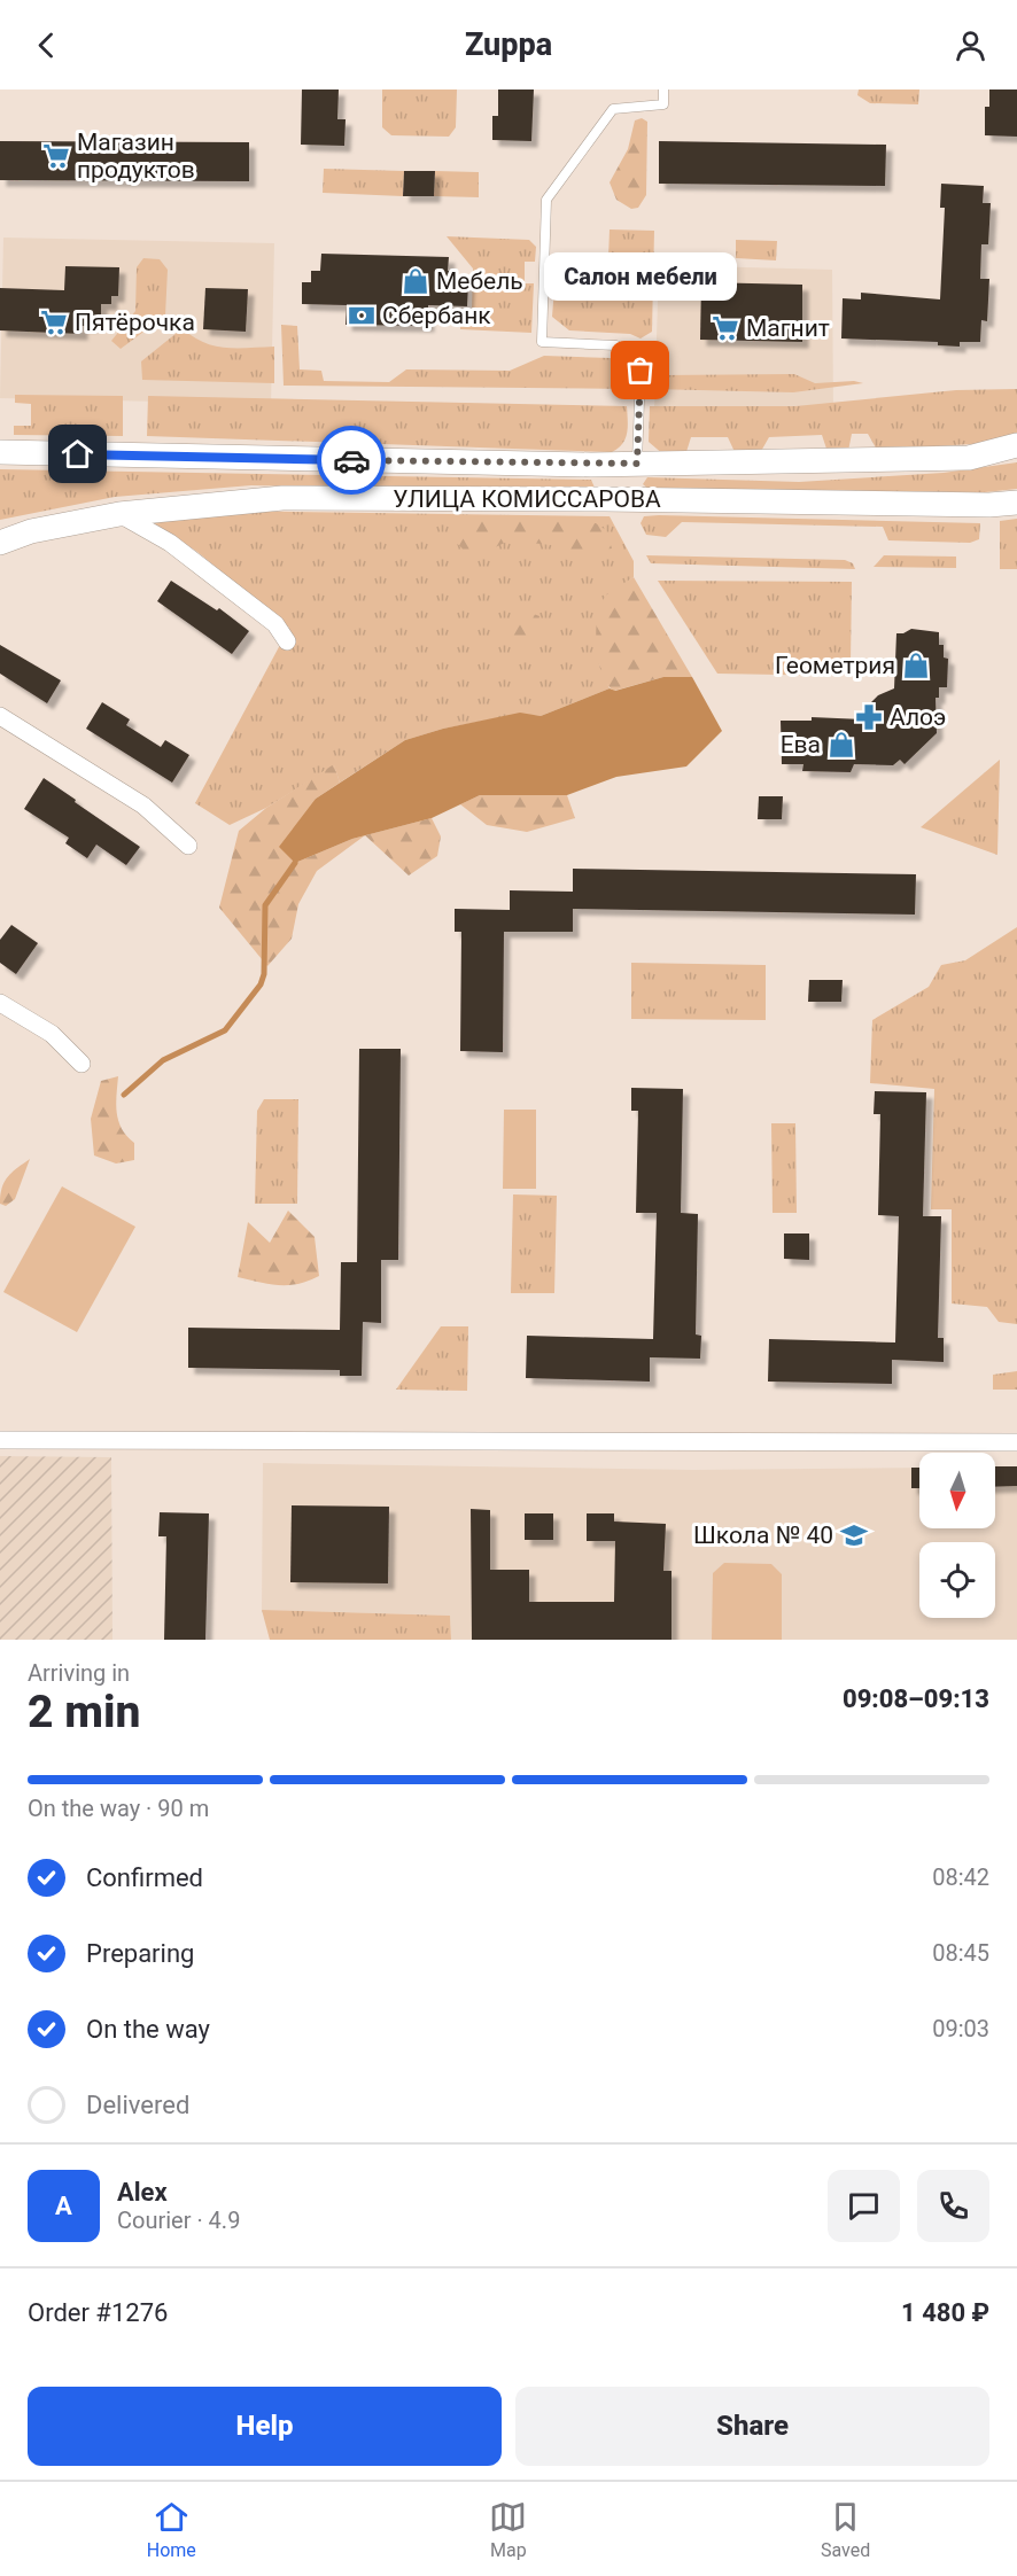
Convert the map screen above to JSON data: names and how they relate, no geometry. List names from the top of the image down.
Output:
{
  "streets": {
    "main road": ["УЛИЦА КОМИССАРОВА"]
  },
  "places": {
    "supermarket": ["Магазин продуктов", "Пятёрочка", "Магнит"],
    "shop": ["Мебель", "Геометрия", "Ева"],
    "bank": ["Сбербанк"],
    "other": ["Салон мебели"],
    "pharmacy": ["Алоэ"],
    "school or university": ["Школа № 40"]
  },
  "north": "bottom",
  "page": {
    "header": "Zuppa",
    "bubble": "Салон мебели",
    "heading": ["2 min", "Arriving in", "09:08–09:13"],
    "panel": [
      "Alex",
      "Courier · 4.9",
      "Order #1276",
      "1 480 ₽"
    ],
    "bar": "On the way · 90 m",
    "list": [
      ["Confirmed", "08:42"],
      ["Preparing", "08:45"],
      ["On the way", "09:03"],
      "Delivered"
    ],
    "round": "A",
    "buttons": ["Help", "Share"],
    "tabs": ["Home", "Map", "Saved"]
  }
}
